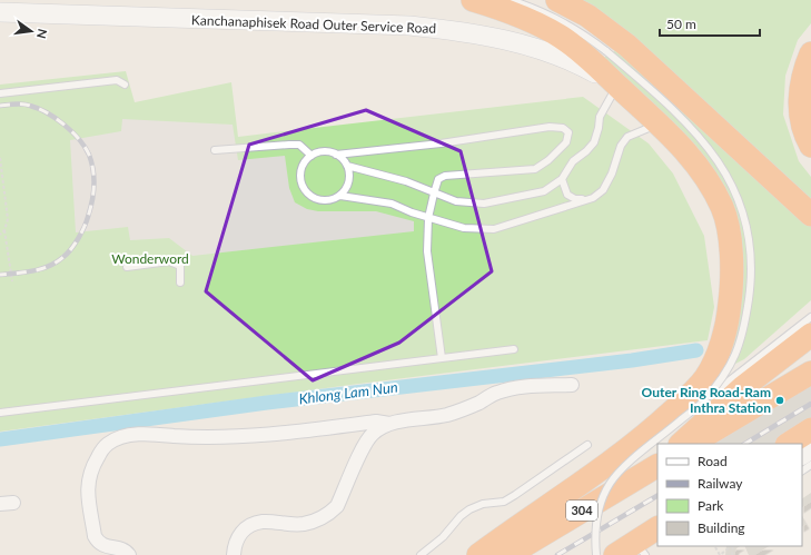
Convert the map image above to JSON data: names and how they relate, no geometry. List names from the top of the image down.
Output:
{
  "streets": {
    "highway": ["304"],
    "main road": ["Kanchanaphisek Road Outer Service Road"]
  },
  "water": ["Khlong Lam Nun"],
  "parks": ["Wonderword"],
  "places": ["Outer Ring Road-Ram Inthra Station"],
  "legend": [
    "Road",
    "Railway",
    "Park",
    "Building"
  ],
  "scale_bar": "50 m",
  "north": "right"
}
